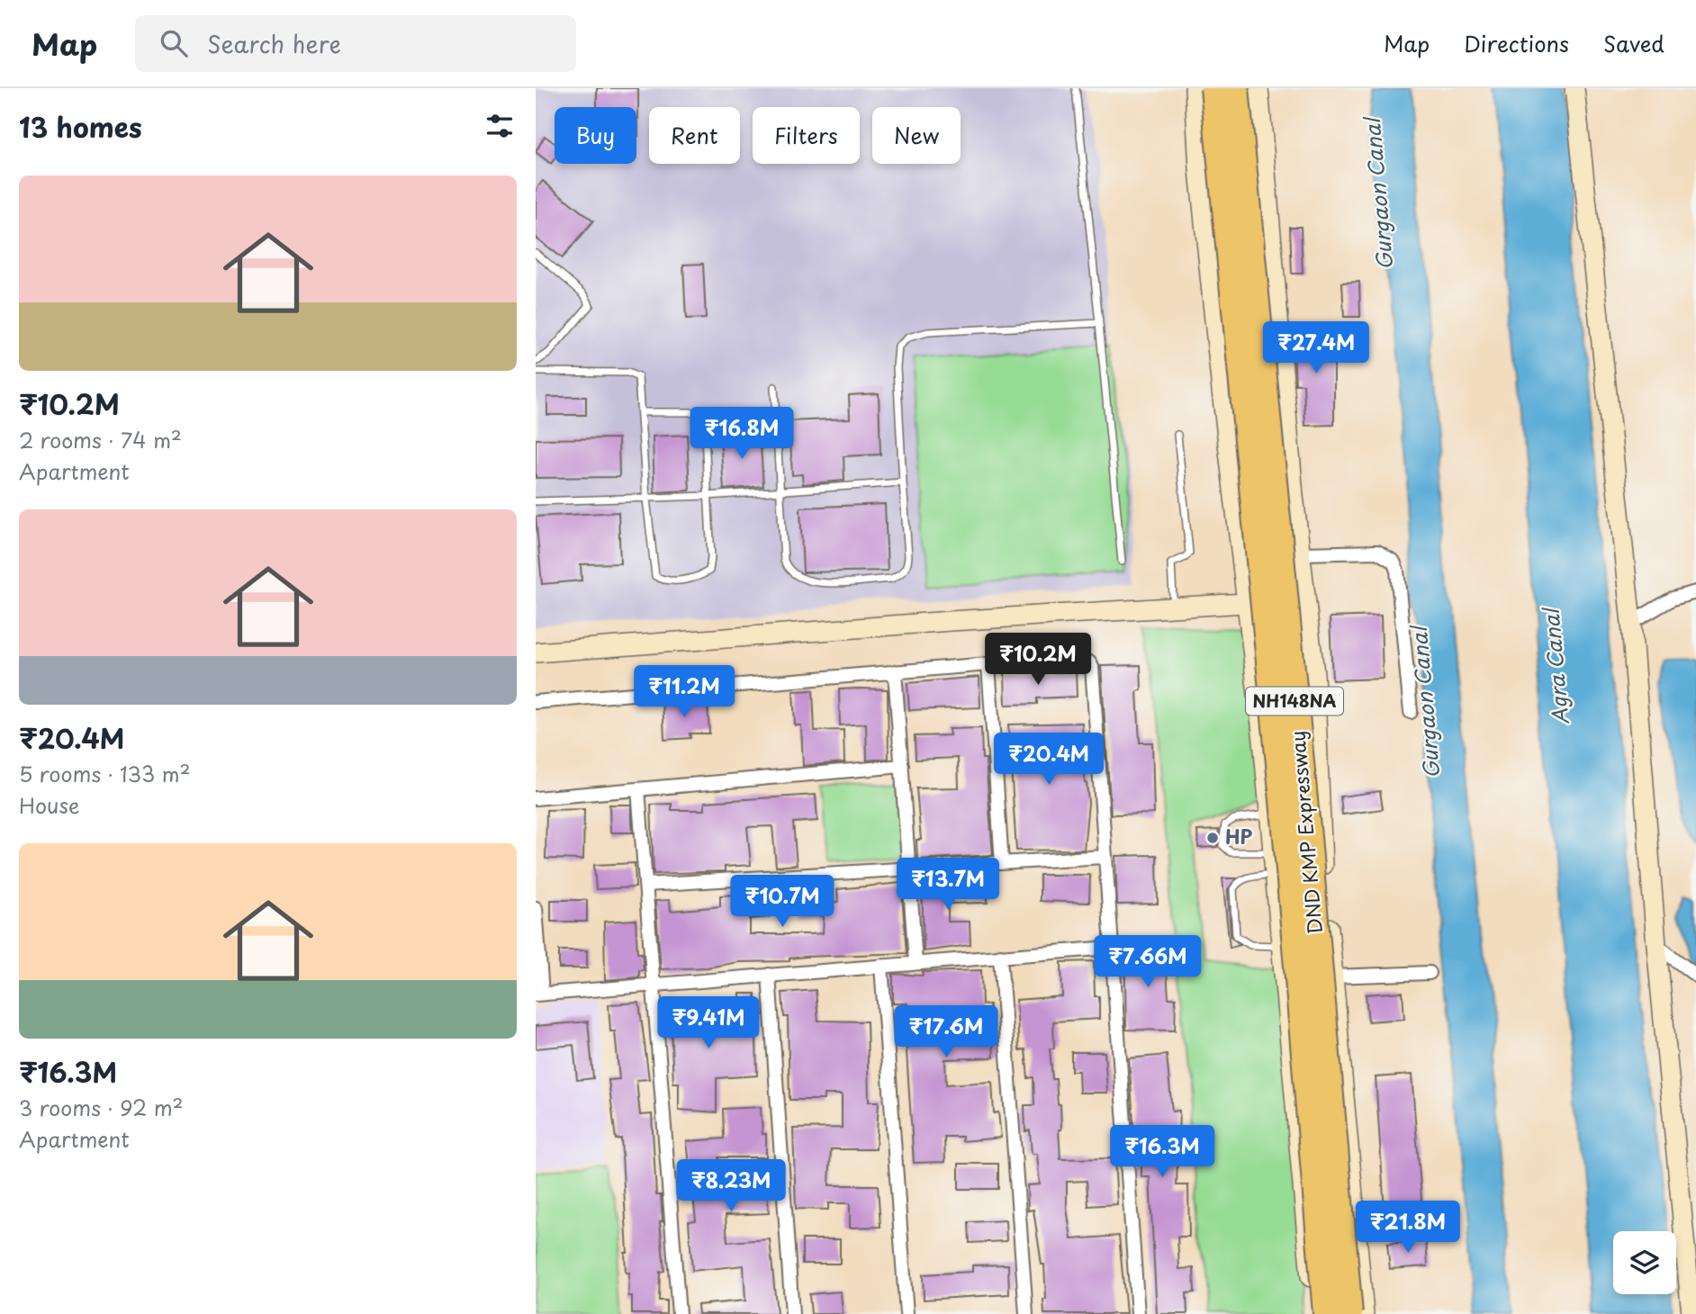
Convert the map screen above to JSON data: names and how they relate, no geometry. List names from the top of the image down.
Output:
{
  "streets": {
    "highway": ["NH148NA", "DND KMP Expressway"]
  },
  "water": ["Gurgaon Canal", "Agra Canal"],
  "places": ["HP"],
  "page": {
    "header": "Map",
    "search": "Search here",
    "nav": ["Map", "Directions", "Saved"],
    "heading": "13 homes",
    "chip": [
      "Buy",
      "Rent",
      "Filters",
      "New"
    ],
    "list": [
      {
        "name": "₹10.2M",
        "note": "2 rooms · 74 m² · Apartment"
      },
      {
        "name": "₹20.4M",
        "note": "5 rooms · 133 m² · House"
      },
      {
        "name": "₹16.3M",
        "note": "3 rooms · 92 m² · Apartment"
      }
    ],
    "price": [
      "₹27.4M",
      "₹16.8M",
      "₹10.2M",
      "₹11.2M",
      "₹20.4M",
      "₹13.7M",
      "₹10.7M",
      "₹7.66M",
      "₹9.41M",
      "₹17.6M",
      "₹16.3M",
      "₹8.23M",
      "₹21.8M"
    ]
  }
}
